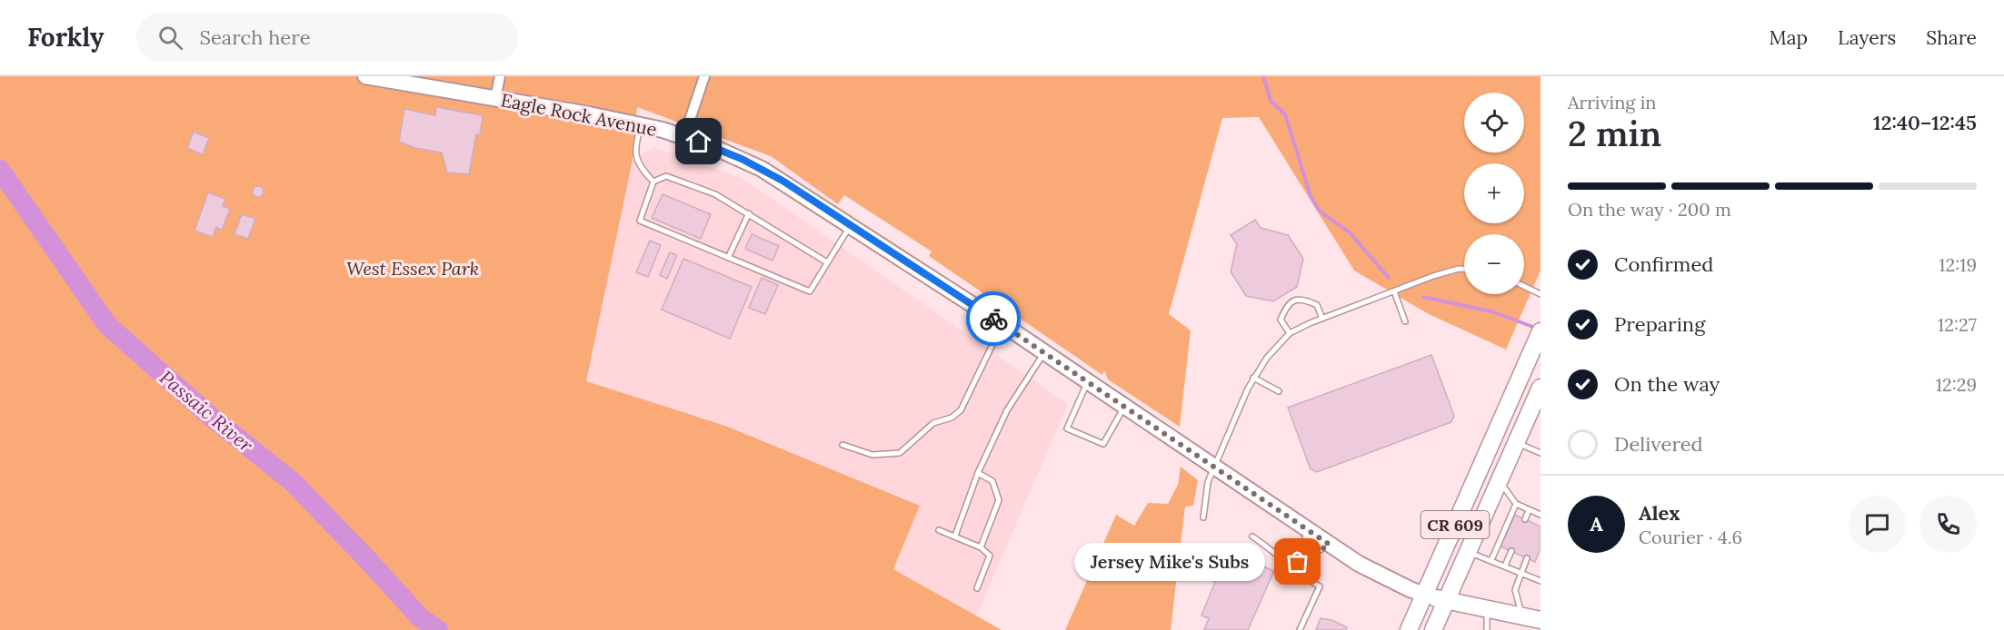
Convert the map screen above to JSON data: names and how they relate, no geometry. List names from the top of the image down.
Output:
{
  "streets": {
    "main road": ["Eagle Rock Avenue", "CR 609"]
  },
  "crossings": [
    ["Eagle Rock Avenue", "CR 609"]
  ],
  "water": ["Passaic River"],
  "parks": ["West Essex Park"],
  "places": ["Jersey Mike's Subs"],
  "page": {
    "header": "Forkly",
    "search": "Search here",
    "nav": ["Map", "Layers", "Share"],
    "heading": ["2 min", "Arriving in", "12:40–12:45"],
    "panel": ["Alex", "Courier · 4.6"],
    "map_buttons": ["+", "−"],
    "bar": "On the way · 200 m",
    "list": [
      ["Confirmed", "12:19"],
      ["Preparing", "12:27"],
      ["On the way", "12:29"],
      "Delivered"
    ],
    "round": "A",
    "bubble": "Jersey Mike's Subs"
  }
}
